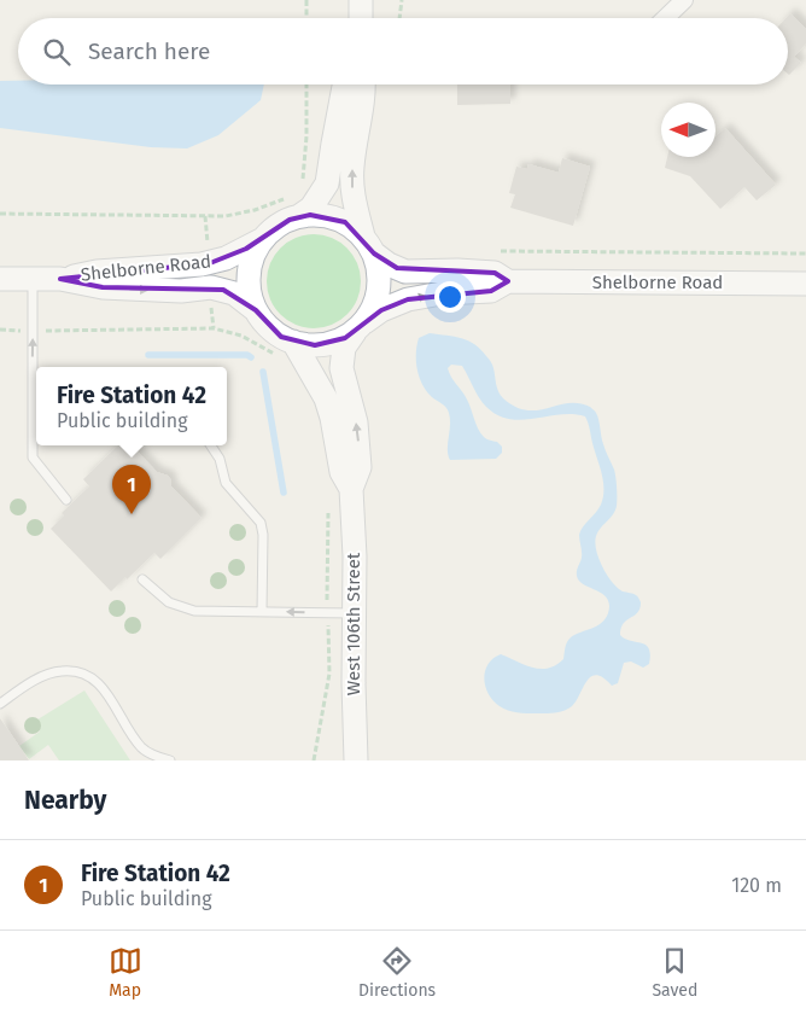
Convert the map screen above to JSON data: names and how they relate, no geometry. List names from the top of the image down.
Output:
{
  "streets": {
    "street": ["Shelborne Road", "West 106th Street"]
  },
  "crossings": [
    ["Shelborne Road", "West 106th Street"]
  ],
  "north": "left",
  "page": {
    "search": "Search here",
    "popup": ["Fire Station 42", "Public building"],
    "pins": "1",
    "heading": "Nearby",
    "list": [
      {
        "mark": "1",
        "name": "Fire Station 42",
        "note": "Public building",
        "value": "120 m"
      }
    ],
    "nav": ["Map", "Directions", "Saved"]
  }
}
